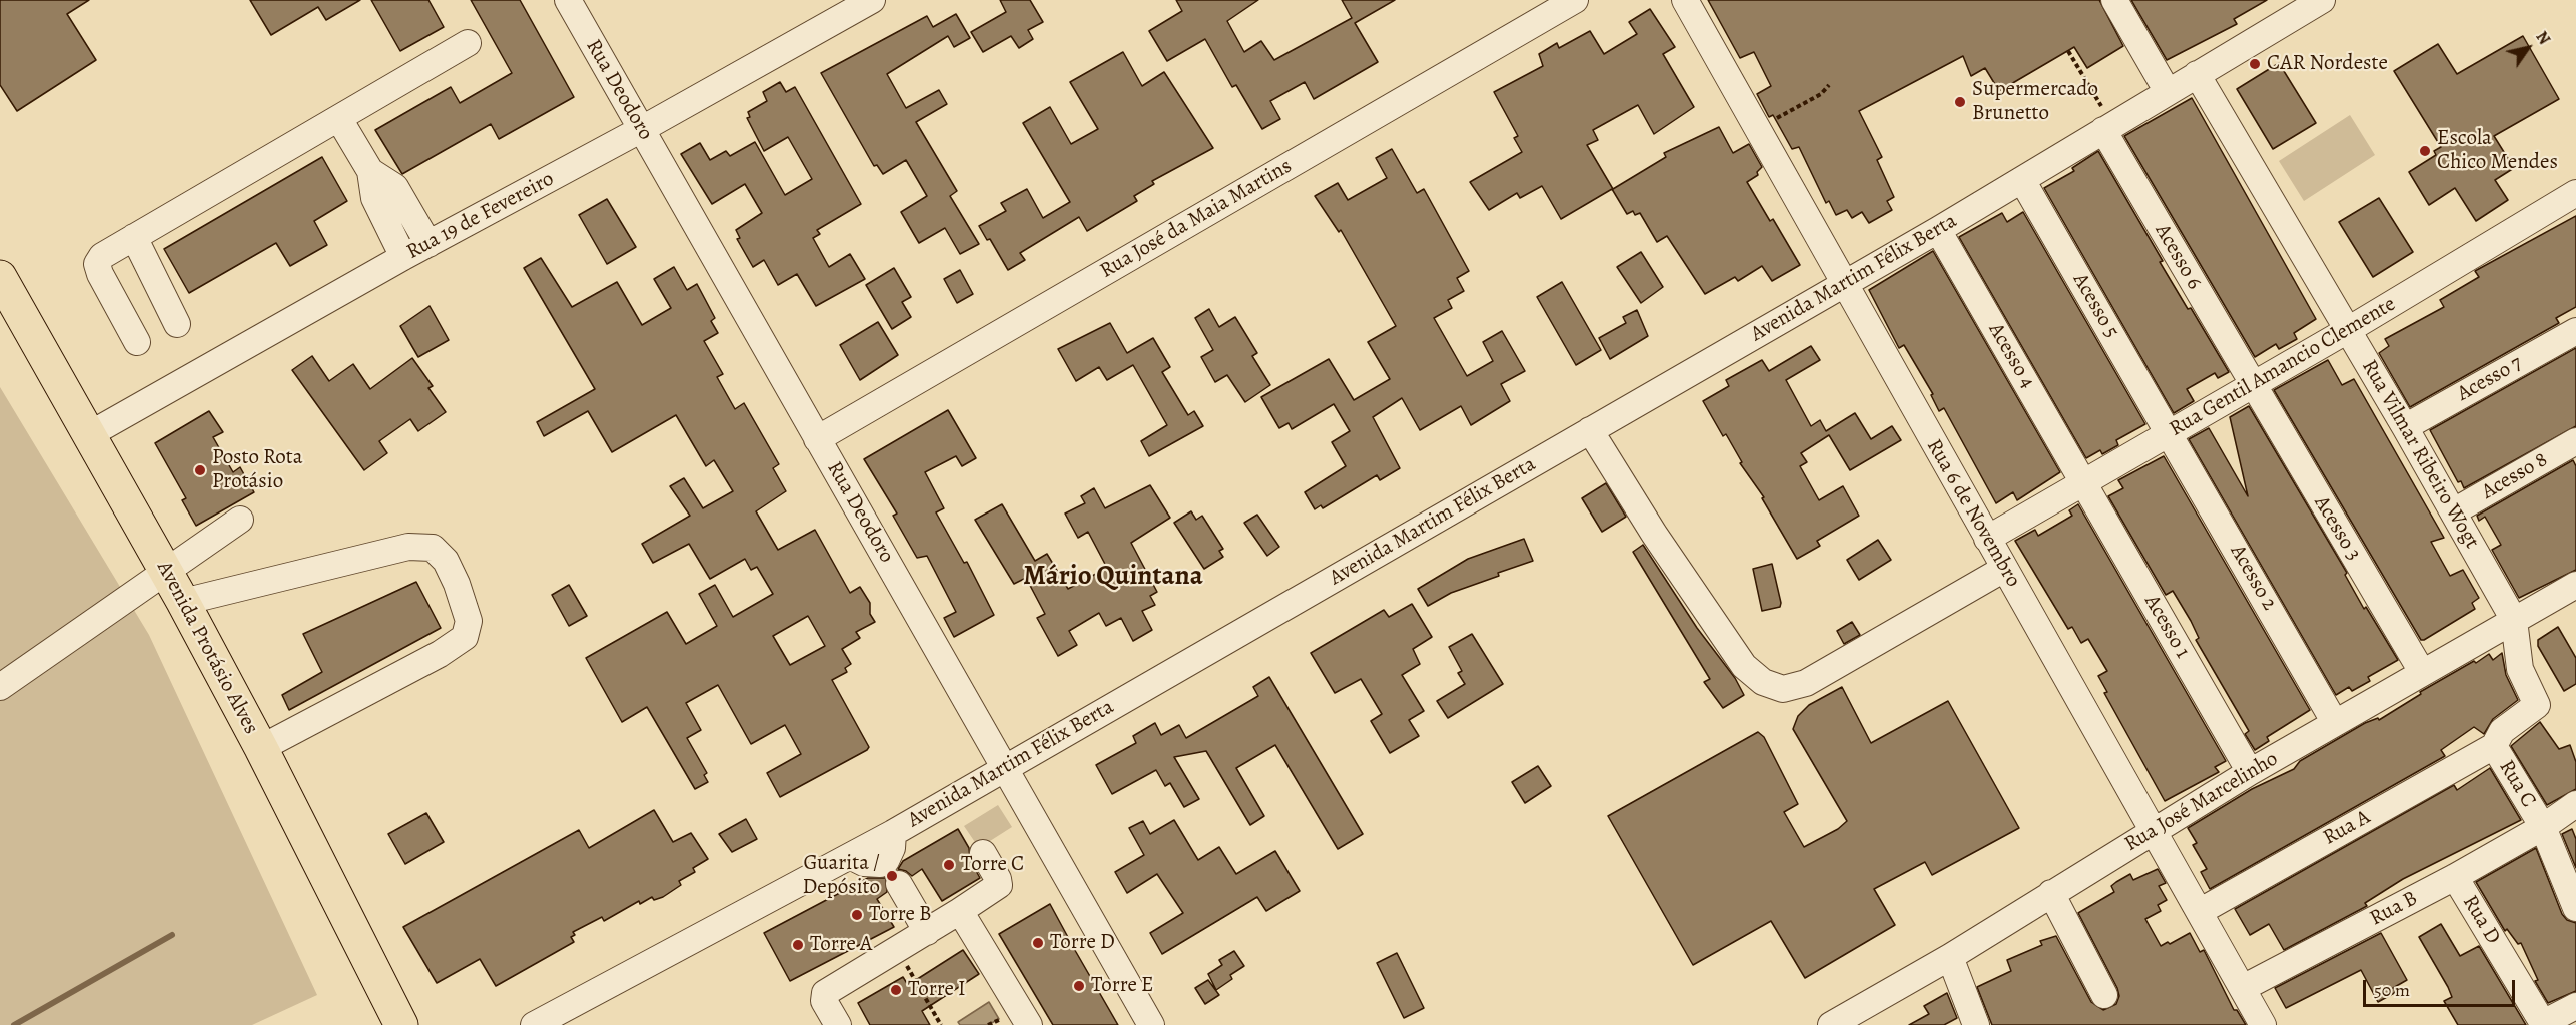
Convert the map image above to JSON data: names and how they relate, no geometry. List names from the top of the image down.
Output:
{
  "streets": {
    "main road": ["Avenida Protásio Alves"],
    "street": [
      "Rua Deodoro",
      "Rua 19 de Fevereiro",
      "Rua José da Maia Martins",
      "Acesso 6",
      "Avenida Martim Félix Berta",
      "Acesso 5",
      "Acesso 4",
      "Rua Gentil Amancio Clemente",
      "Acesso 7",
      "Rua Vilmar Ribeiro Wogt",
      "Acesso 8",
      "Rua 6 de Novembro",
      "Acesso 3",
      "Acesso 2",
      "Acesso 1",
      "Rua C",
      "Rua José Marcelinho",
      "Rua A",
      "Rua B",
      "Rua D"
    ]
  },
  "crossings": [
    ["Rua Deodoro", "Rua 19 de Fevereiro"],
    ["Rua Deodoro", "Rua José da Maia Martins"],
    ["Rua Deodoro", "Avenida Martim Félix Berta"],
    ["Rua 19 de Fevereiro", "Avenida Protásio Alves"],
    ["Acesso 6", "Avenida Martim Félix Berta"],
    ["Acesso 6", "Rua Gentil Amancio Clemente"],
    ["Acesso 6", "Acesso 3"],
    ["Avenida Martim Félix Berta", "Acesso 5"],
    ["Avenida Martim Félix Berta", "Acesso 4"],
    ["Avenida Martim Félix Berta", "Rua Vilmar Ribeiro Wogt"],
    ["Avenida Martim Félix Berta", "Rua 6 de Novembro"],
    ["Acesso 5", "Rua Gentil Amancio Clemente"],
    ["Acesso 5", "Acesso 2"],
    ["Acesso 4", "Rua Gentil Amancio Clemente"],
    ["Acesso 4", "Acesso 1"],
    ["Rua Gentil Amancio Clemente", "Rua Vilmar Ribeiro Wogt"],
    ["Rua Gentil Amancio Clemente", "Rua 6 de Novembro"],
    ["Rua Gentil Amancio Clemente", "Acesso 3"],
    ["Rua Gentil Amancio Clemente", "Acesso 2"],
    ["Rua Gentil Amancio Clemente", "Acesso 1"],
    ["Acesso 7", "Rua Vilmar Ribeiro Wogt"],
    ["Rua Vilmar Ribeiro Wogt", "Acesso 8"],
    ["Rua Vilmar Ribeiro Wogt", "Rua C"],
    ["Rua Vilmar Ribeiro Wogt", "Rua José Marcelinho"],
    ["Rua 6 de Novembro", "Rua José Marcelinho"],
    ["Rua 6 de Novembro", "Rua A"],
    ["Rua 6 de Novembro", "Rua B"],
    ["Acesso 3", "Rua José Marcelinho"],
    ["Acesso 2", "Rua José Marcelinho"],
    ["Acesso 1", "Rua José Marcelinho"],
    ["Rua C", "Rua José Marcelinho"],
    ["Rua C", "Rua A"],
    ["Rua C", "Rua B"],
    ["Rua B", "Rua D"]
  ],
  "districts": ["Mário Quintana"],
  "places": [
    "CAR Nordeste",
    "Supermercado Brunetto",
    "Escola Chico Mendes",
    "Posto Rota Protásio",
    "Torre C",
    "Guarita / Depósito",
    "Torre B",
    "Torre D",
    "Torre A",
    "Torre E",
    "Torre I"
  ],
  "scale_bar": "50 m",
  "north": "top right"
}
